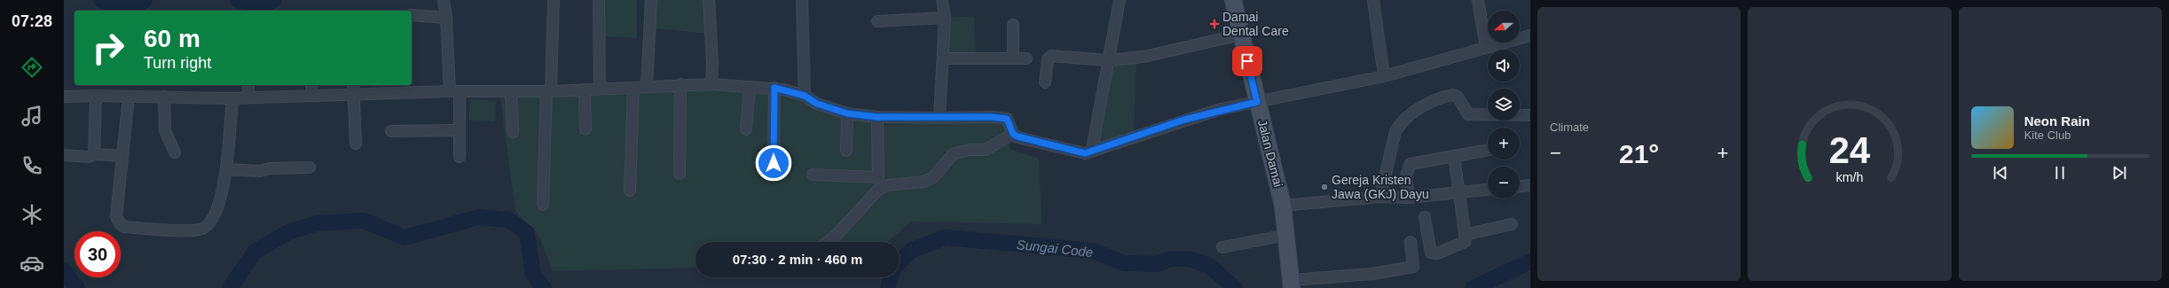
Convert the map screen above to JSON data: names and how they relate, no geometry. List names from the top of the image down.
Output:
{
  "streets": {
    "main road": ["Jalan Damai"]
  },
  "water": ["Sungai Code"],
  "places": {
    "health": ["Damai Dental Care"],
    "other": ["Gereja Kristen Jawa (GKJ) Dayu"]
  },
  "north": "left",
  "page": {
    "tabs": "07:28",
    "tile": "Climate",
    "map_buttons": ["+", "−"],
    "turn": ["60 m", "Turn right"],
    "song": ["Neon Rain", "Kite Club"],
    "heat": ["−", "21°", "+"],
    "limit": "30",
    "trip": "07:30 · 2 min · 460 m",
    "gauge": ["24", "km/h"]
  }
}
